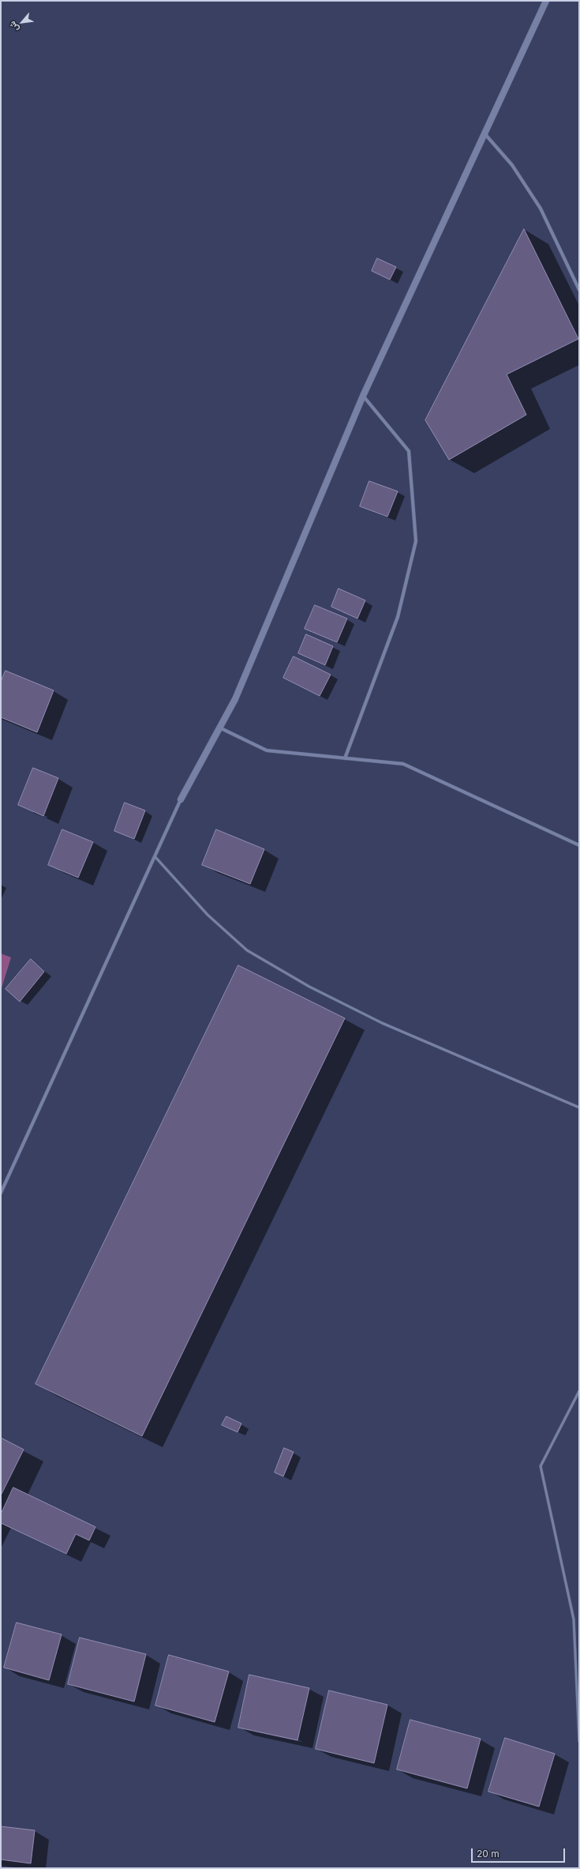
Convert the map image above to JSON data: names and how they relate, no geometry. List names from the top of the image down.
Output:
{
  "scale_bar": "20 m",
  "north": "bottom left"
}
